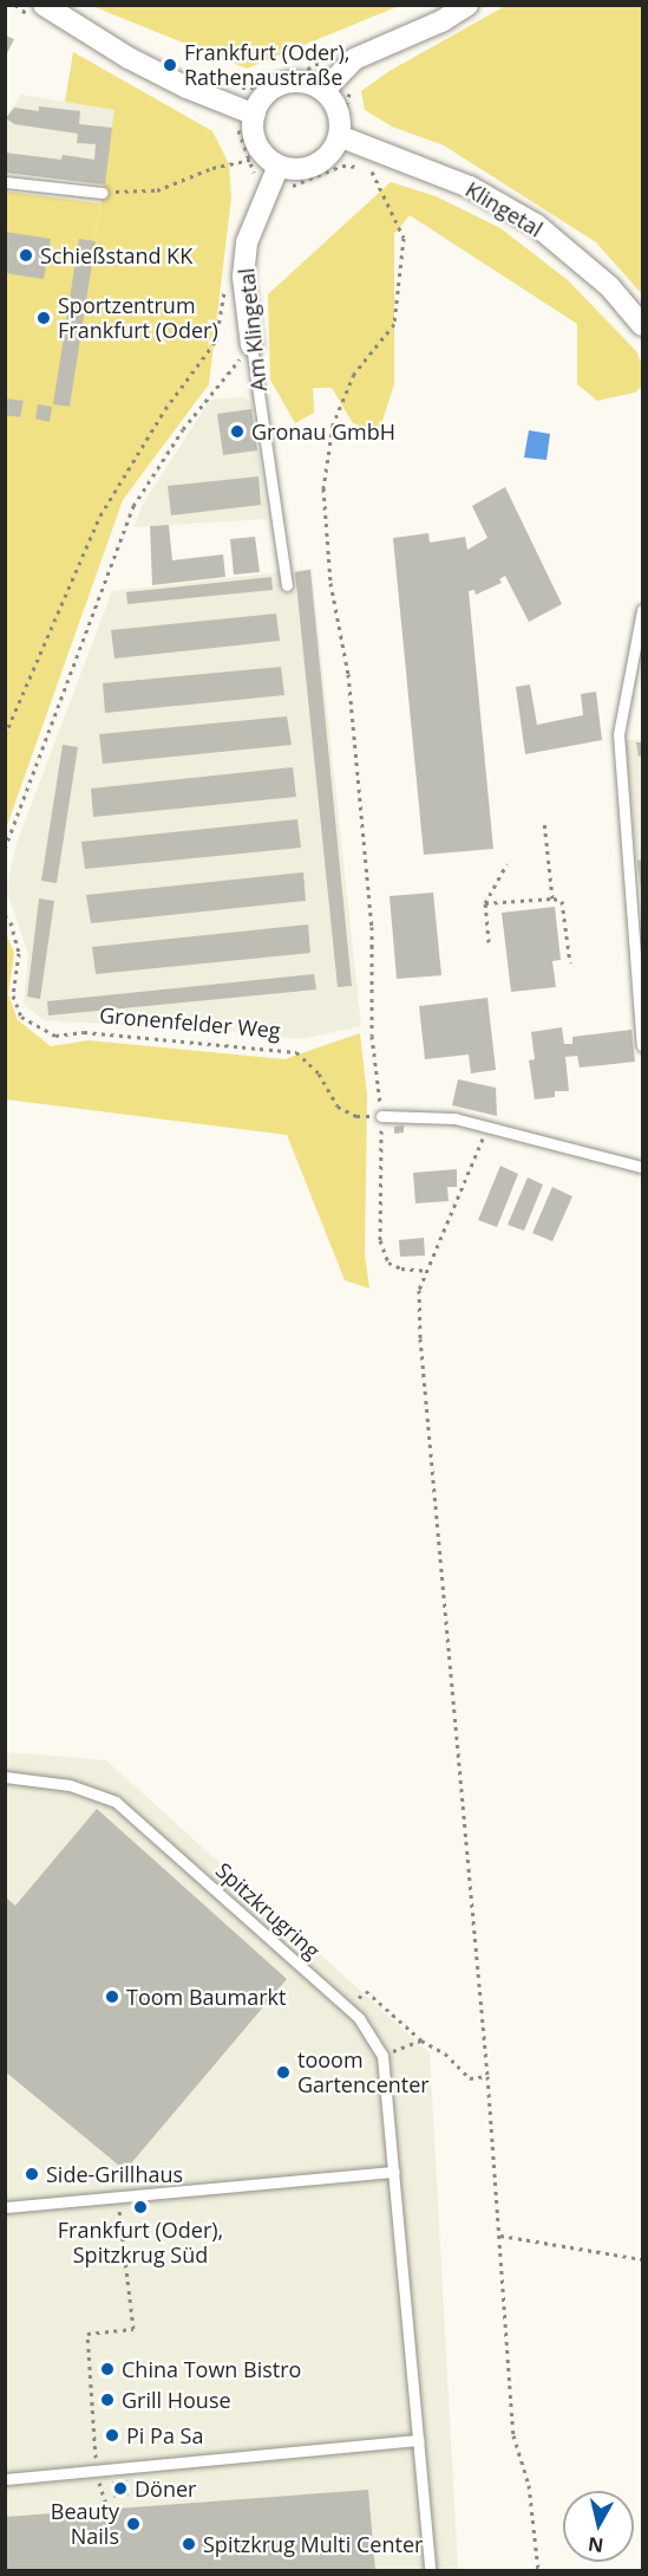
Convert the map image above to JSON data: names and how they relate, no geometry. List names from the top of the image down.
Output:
{
  "streets": {
    "street": ["Klingetal", "Am Klingetal"],
    "lane": ["Spitzkrugring"],
    "path": ["Gronenfelder Weg"]
  },
  "crossings": [
    ["Klingetal", "Am Klingetal"]
  ],
  "places": [
    "Frankfurt (Oder), Rathenaustraße",
    "Schießstand KK",
    "Sportzentrum Frankfurt (Oder)",
    "Gronau GmbH",
    "Toom Baumarkt",
    "tooom Gartencenter",
    "Side-Grillhaus",
    "Frankfurt (Oder), Spitzkrug Süd",
    "China Town Bistro",
    "Grill House",
    "Pi Pa Sa",
    "Döner",
    "Beauty Nails",
    "Spitzkrug Multi Center"
  ],
  "north": "bottom"
}
